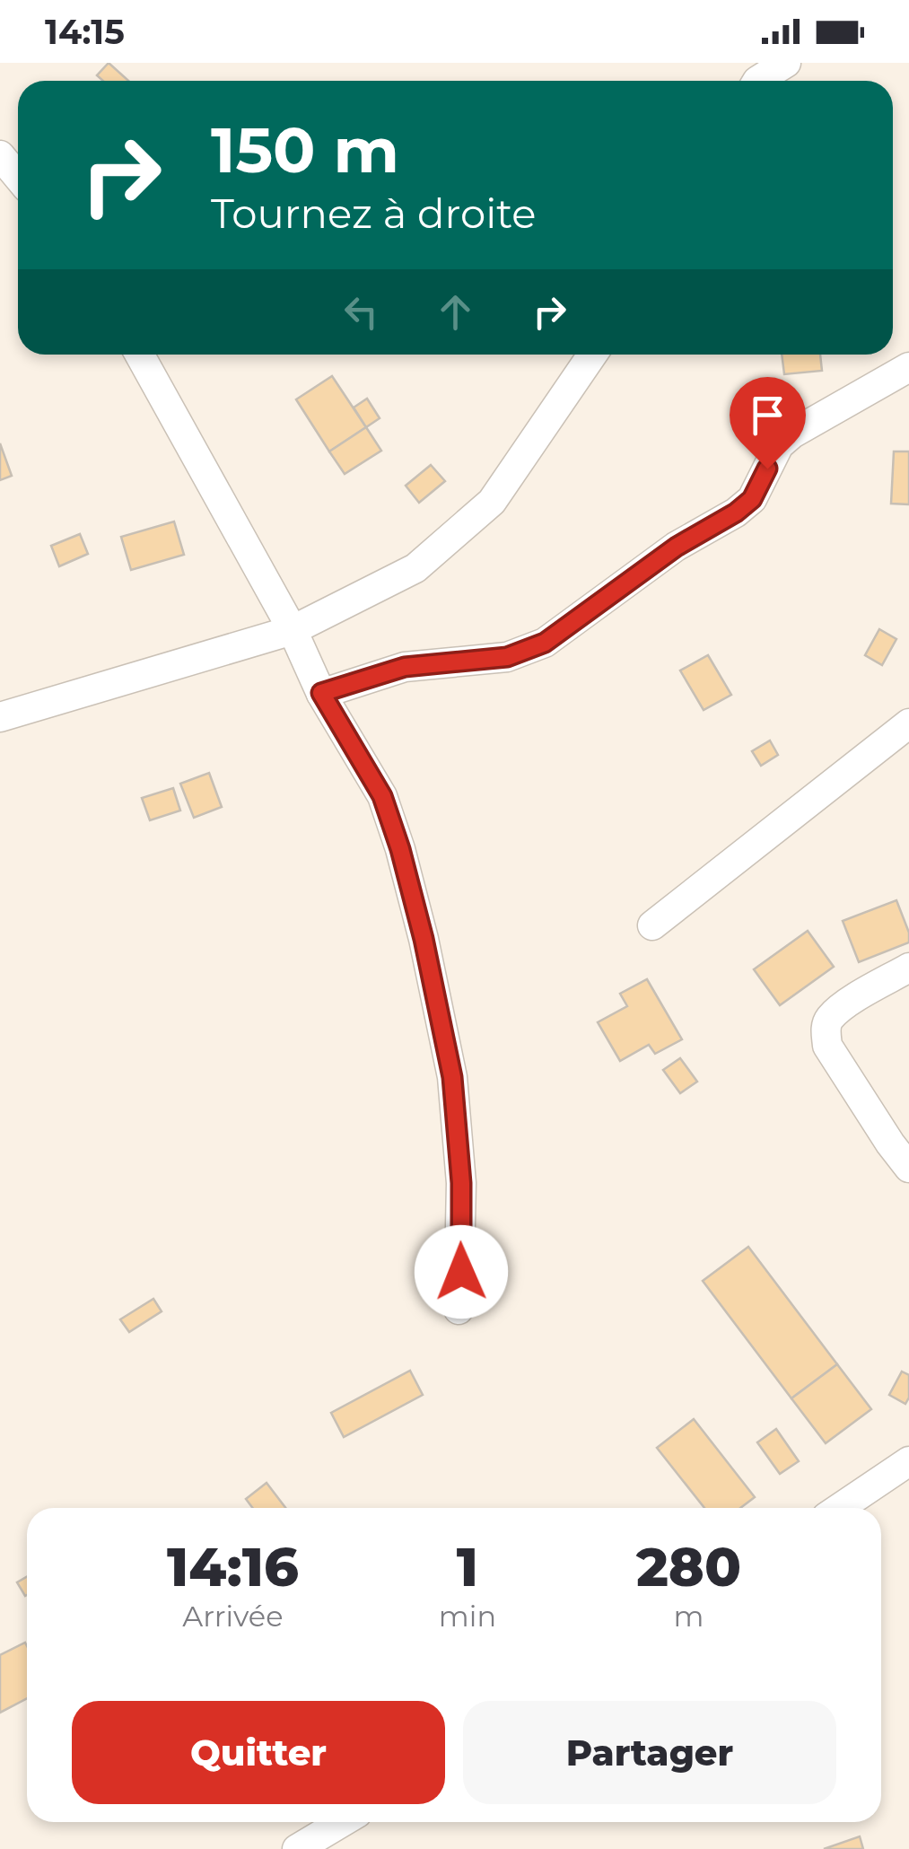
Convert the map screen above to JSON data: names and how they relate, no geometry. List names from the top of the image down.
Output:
{
  "page": {
    "status": "14:15",
    "turn": ["150 m", "Tournez à droite"],
    "eta": [
      "14:16",
      "Arrivée",
      "1",
      "min",
      "280",
      "m"
    ],
    "buttons": ["Quitter", "Partager"]
  }
}
